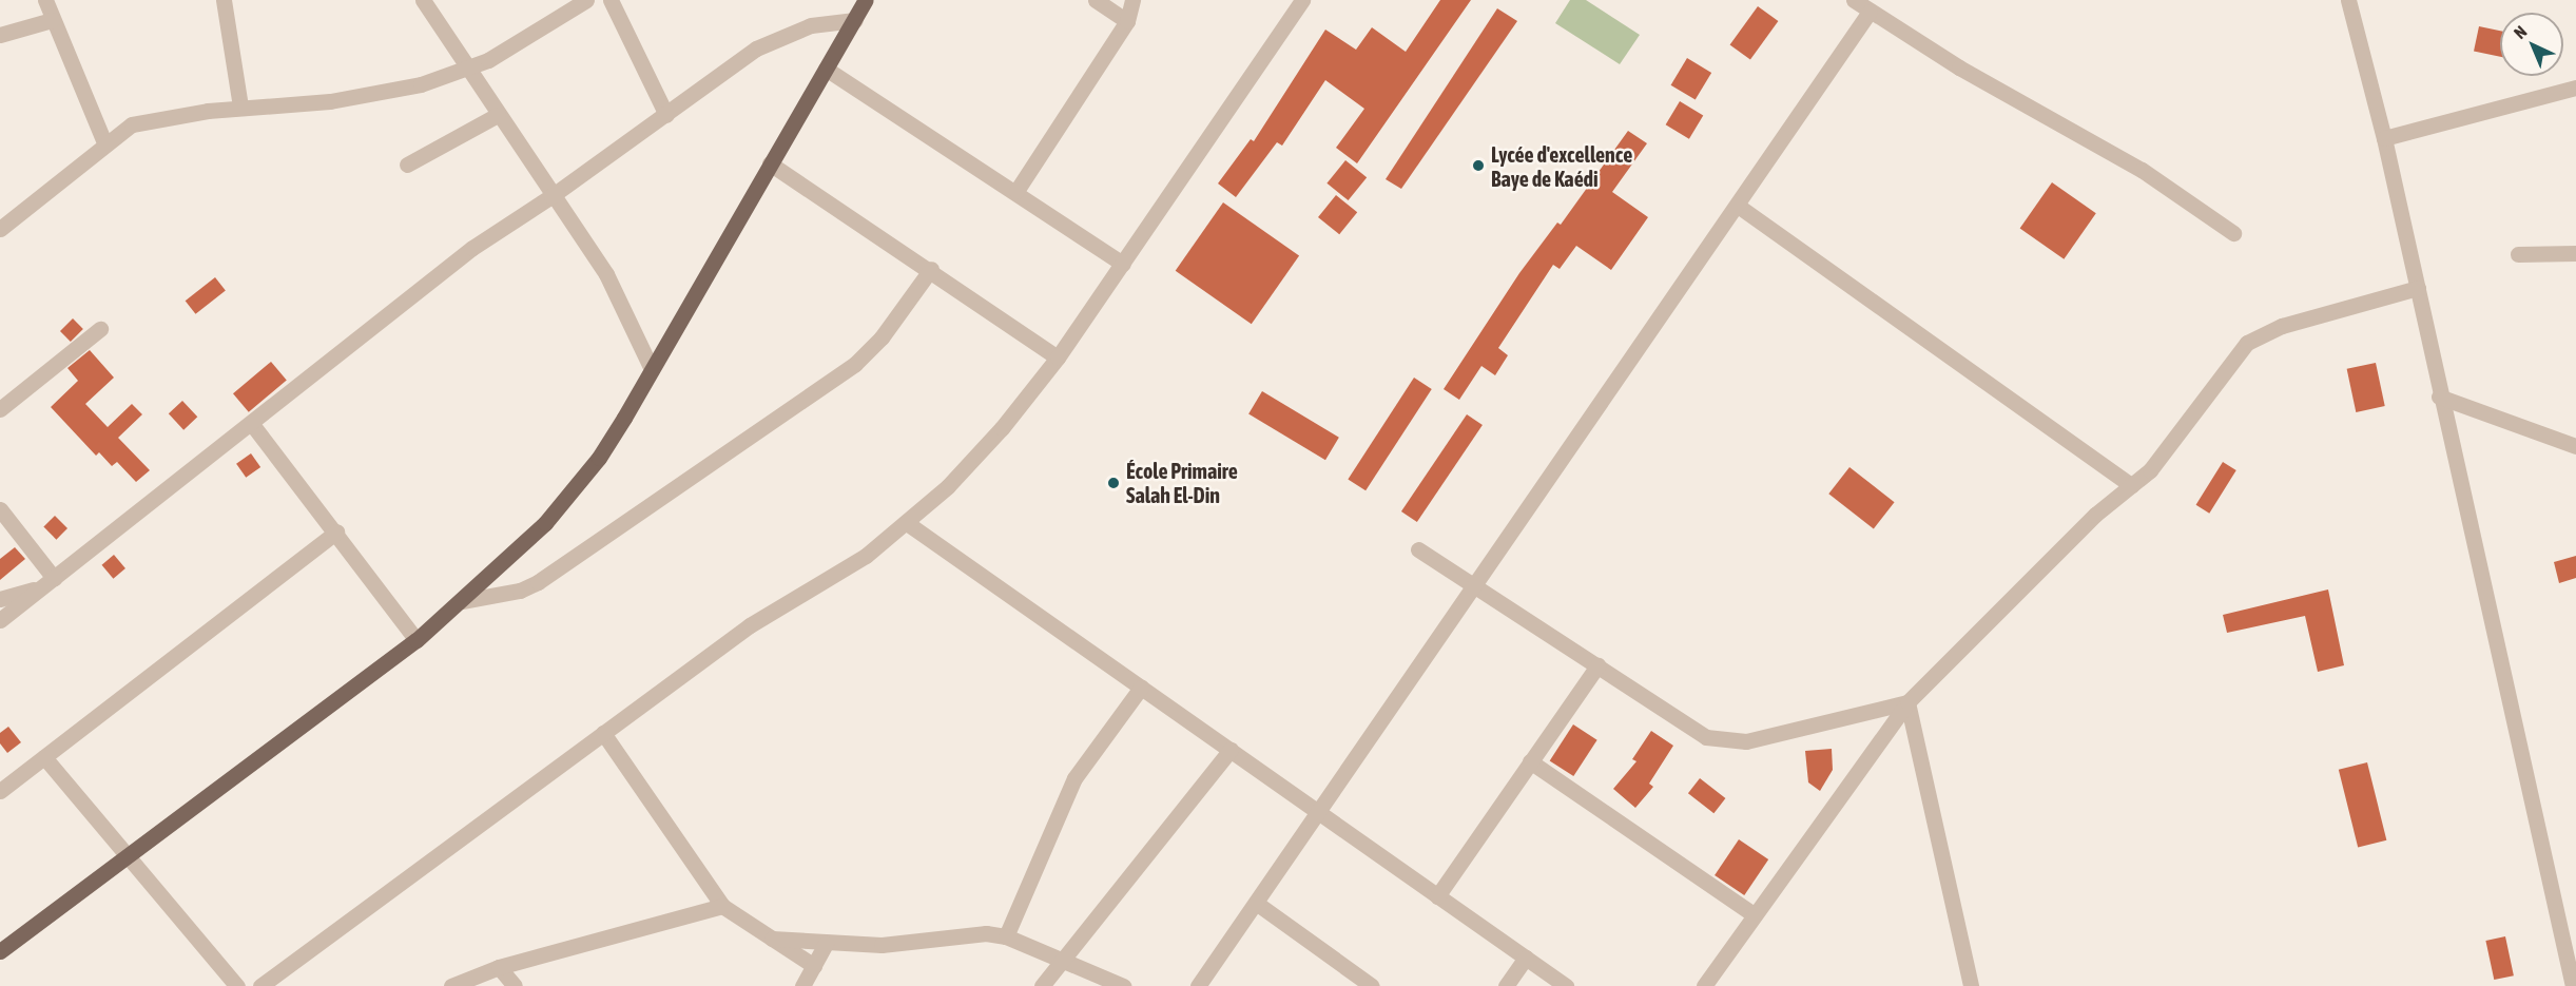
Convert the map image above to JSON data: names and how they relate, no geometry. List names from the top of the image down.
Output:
{
  "places": ["Lycée d'excellence Baye de Kaédi", "École Primaire Salah El-Din"],
  "north": "top left"
}
